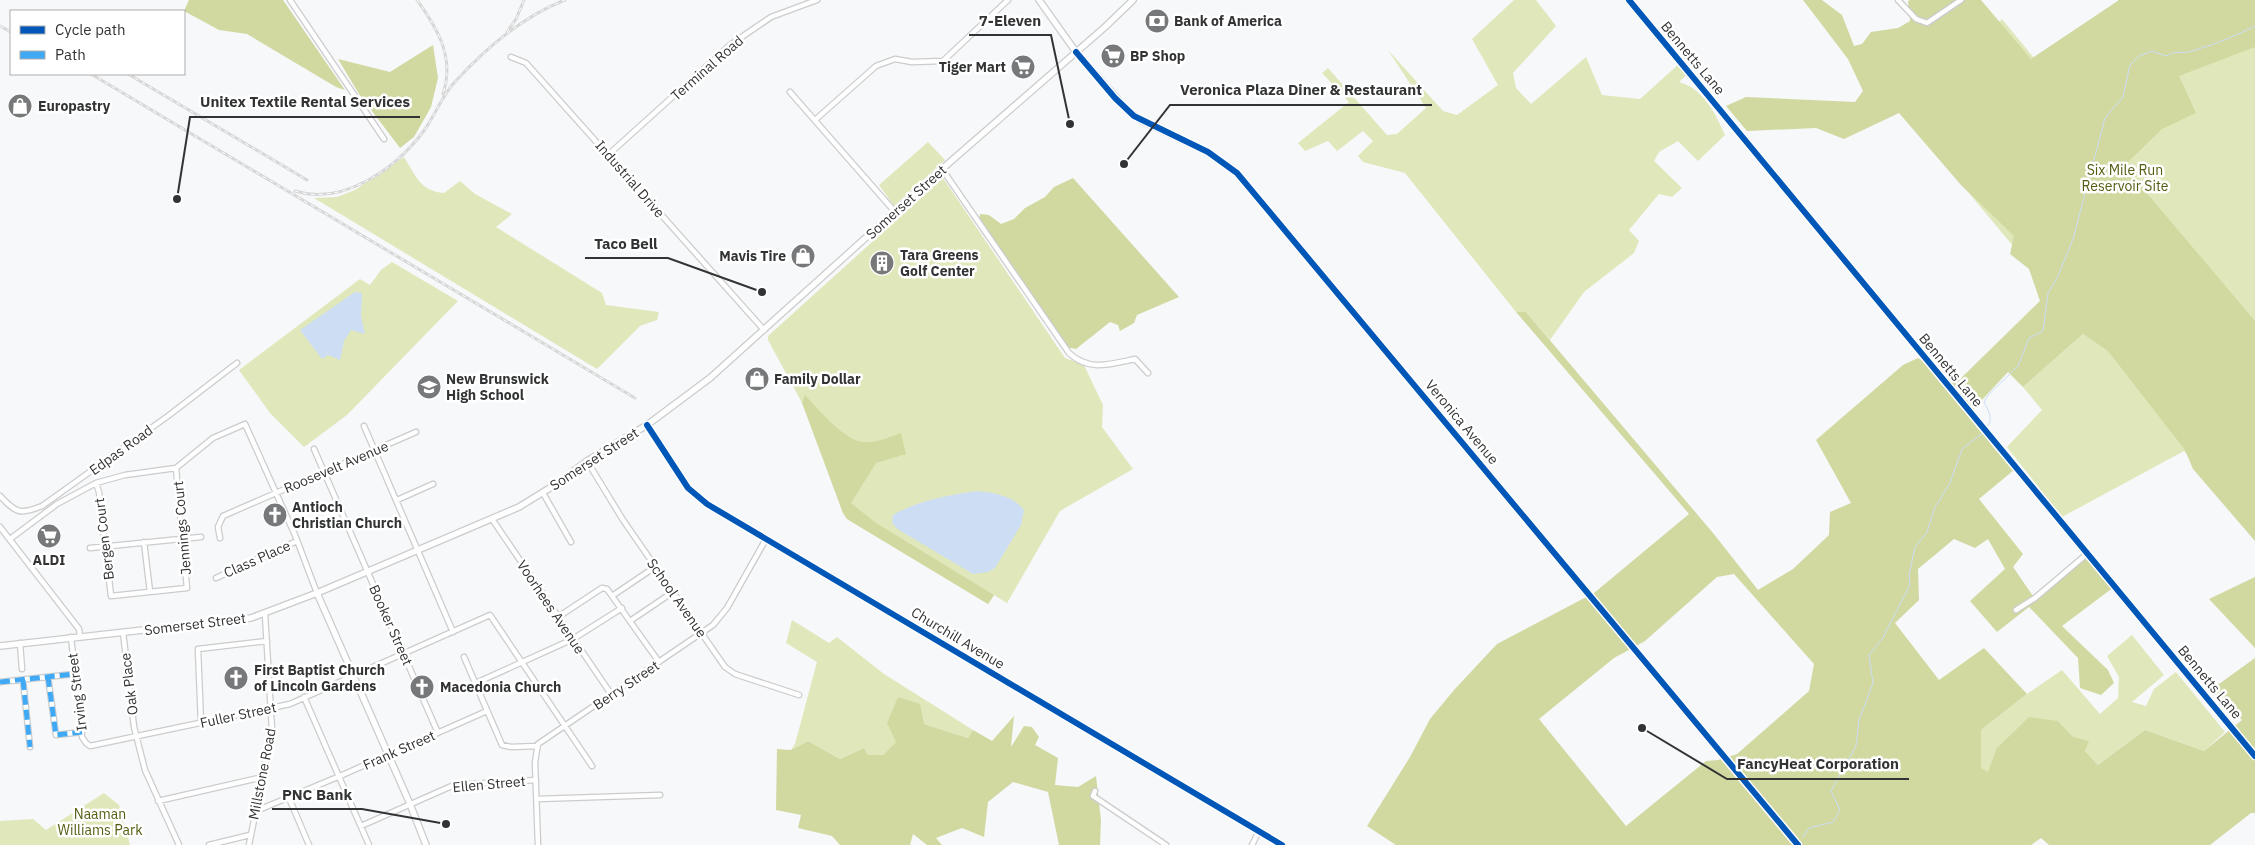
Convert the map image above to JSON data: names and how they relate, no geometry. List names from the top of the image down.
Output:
{
  "streets": {
    "street": [
      "Bennetts Lane",
      "Terminal Road",
      "Industrial Drive",
      "Somerset Street",
      "Veronica Avenue",
      "Edpas Road",
      "Roosevelt Avenue",
      "Jennings Court",
      "Bergen Court",
      "Class Place",
      "School Avenue",
      "Voorhees Avenue",
      "Booker Street",
      "Churchill Avenue",
      "Oak Place",
      "Berry Street",
      "Irving Street",
      "Fuller Street",
      "Frank Street",
      "Millstone Road",
      "Ellen Street"
    ]
  },
  "crossings": [
    ["Terminal Road", "Industrial Drive"],
    ["Industrial Drive", "Somerset Street"],
    ["Somerset Street", "Veronica Avenue"],
    ["Somerset Street", "School Avenue"],
    ["Somerset Street", "Voorhees Avenue"],
    ["Somerset Street", "Booker Street"],
    ["Somerset Street", "Churchill Avenue"],
    ["Somerset Street", "Oak Place"],
    ["Somerset Street", "Irving Street"],
    ["Somerset Street", "Millstone Road"],
    ["Roosevelt Avenue", "Booker Street"],
    ["Jennings Court", "Bergen Court"],
    ["School Avenue", "Berry Street"],
    ["Voorhees Avenue", "Berry Street"],
    ["Booker Street", "Fuller Street"],
    ["Booker Street", "Frank Street"],
    ["Churchill Avenue", "Berry Street"],
    ["Oak Place", "Fuller Street"],
    ["Irving Street", "Fuller Street"],
    ["Fuller Street", "Millstone Road"],
    ["Frank Street", "Millstone Road"]
  ],
  "parks": ["Six Mile Run Reservoir Site", "Naaman Williams Park"],
  "places": {
    "bank": ["Bank of America"],
    "supermarket": ["BP Shop", "Tiger Mart", "ALDI"],
    "shop": ["Europastry", "Mavis Tire", "Family Dollar"],
    "other": [
      "7-Eleven",
      "Veronica Plaza Diner & Restaurant",
      "Unitex Textile Rental Services",
      "Taco Bell",
      "FancyHeat Corporation",
      "PNC Bank"
    ],
    "building": ["Tara Greens Golf Center"],
    "school or university": ["New Brunswick High School"],
    "church": ["Antioch Christian Church", "First Baptist Church of Lincoln Gardens", "Macedonia Church"]
  },
  "legend": ["Cycle path", "Path"]
}
